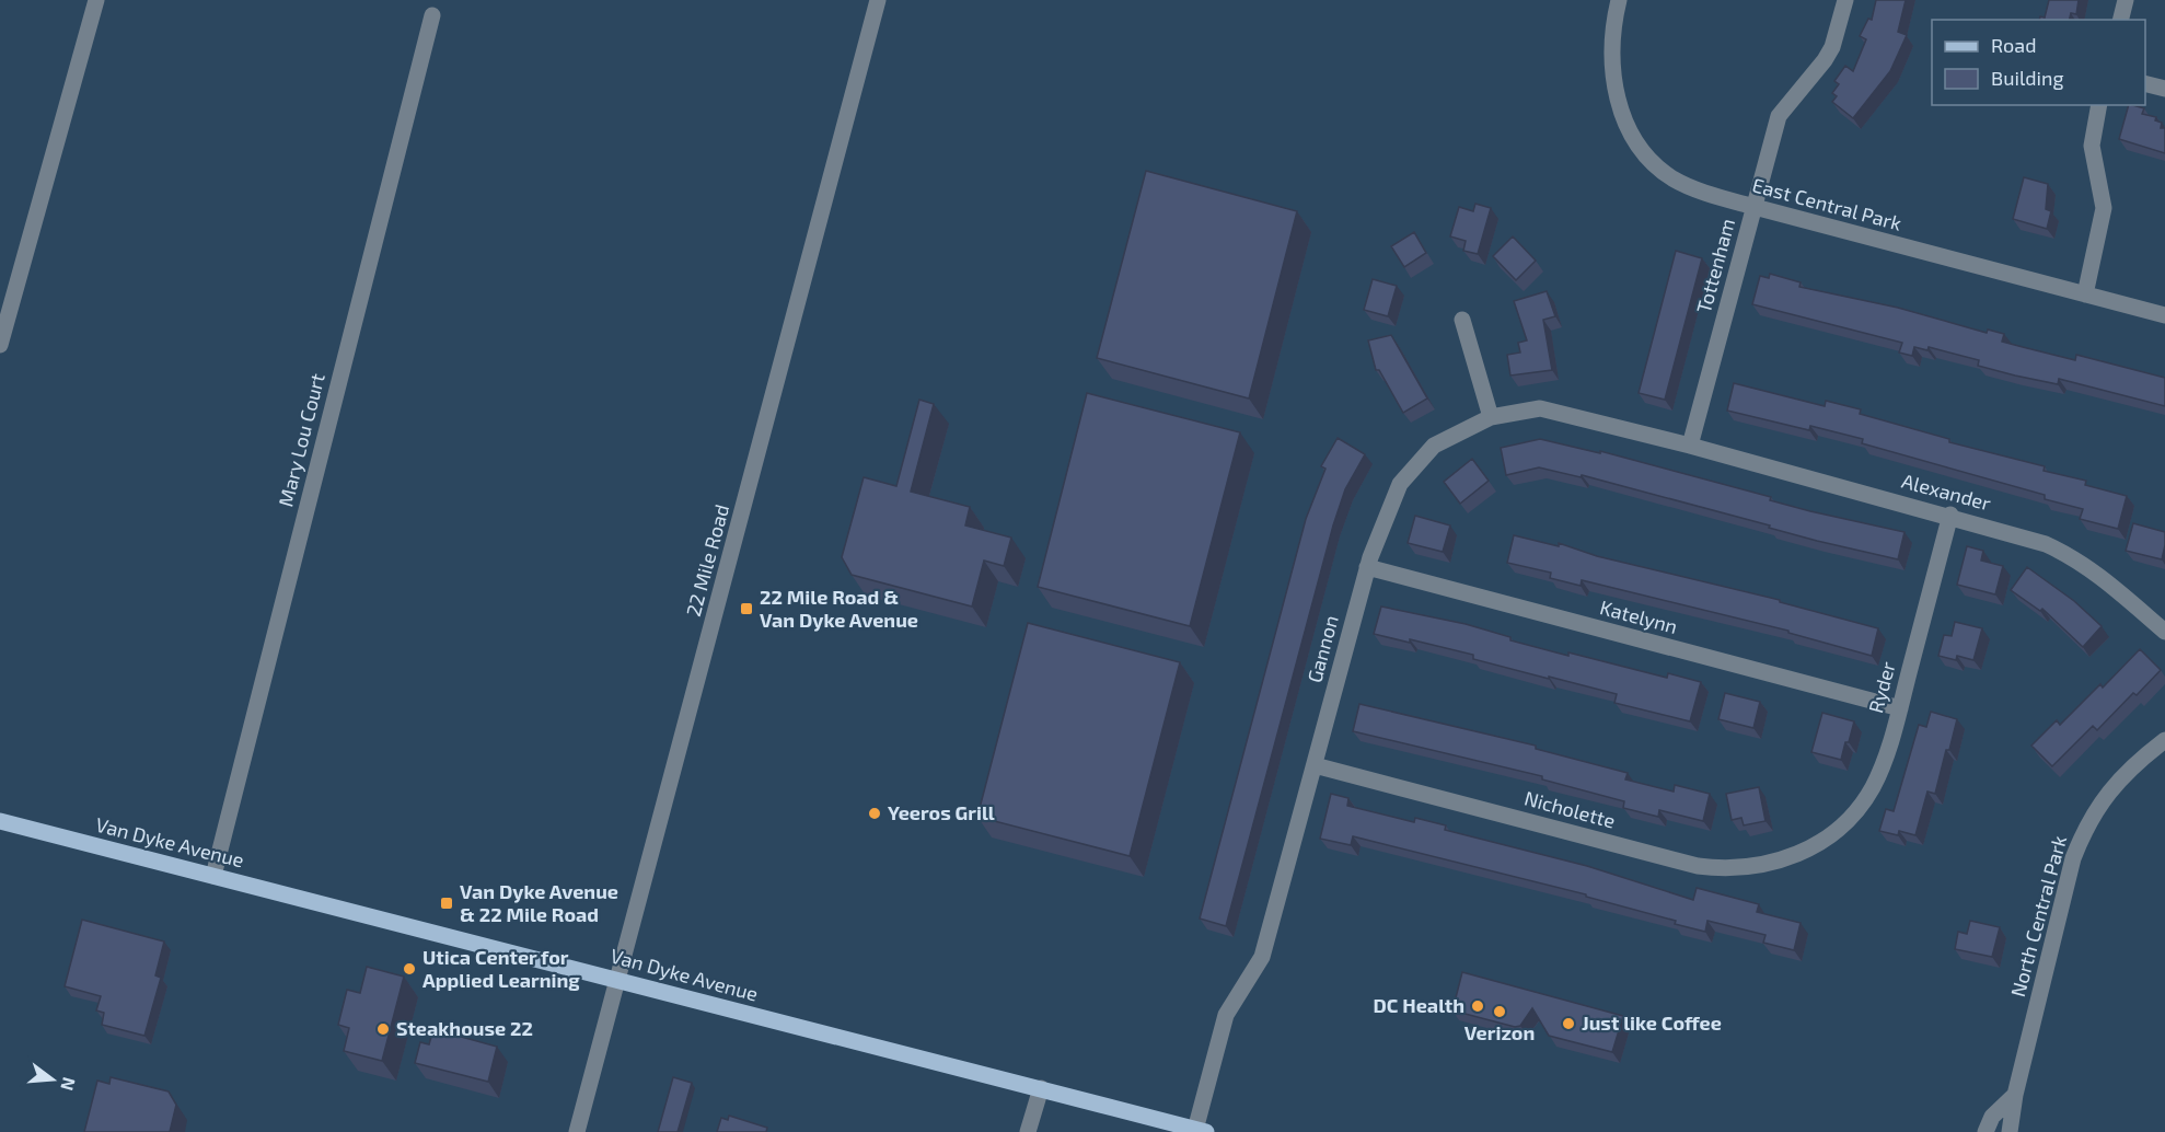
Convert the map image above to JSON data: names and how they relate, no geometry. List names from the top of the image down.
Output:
{
  "streets": {
    "main road": ["Van Dyke Avenue"],
    "street": [
      "East Central Park",
      "Tottenham",
      "Mary Lou Court",
      "Alexander",
      "22 Mile Road",
      "Katelynn",
      "Gannon",
      "Ryder",
      "Nicholette",
      "North Central Park"
    ]
  },
  "crossings": [
    ["East Central Park", "Tottenham"],
    ["Tottenham", "Alexander"],
    ["Tottenham", "Gannon"],
    ["Mary Lou Court", "Van Dyke Avenue"],
    ["Alexander", "Gannon"],
    ["Alexander", "Ryder"],
    ["22 Mile Road", "Van Dyke Avenue"],
    ["Katelynn", "Gannon"],
    ["Katelynn", "Ryder"],
    ["Gannon", "Nicholette"],
    ["Gannon", "Van Dyke Avenue"],
    ["Ryder", "Nicholette"]
  ],
  "places": {
    "transit": ["22 Mile Road & Van Dyke Avenue", "Van Dyke Avenue & 22 Mile Road"],
    "other": [
      "Yeeros Grill",
      "Utica Center for Applied Learning",
      "DC Health",
      "Verizon",
      "Just like Coffee",
      "Steakhouse 22"
    ]
  },
  "legend": ["Road", "Building"],
  "north": "right"
}
